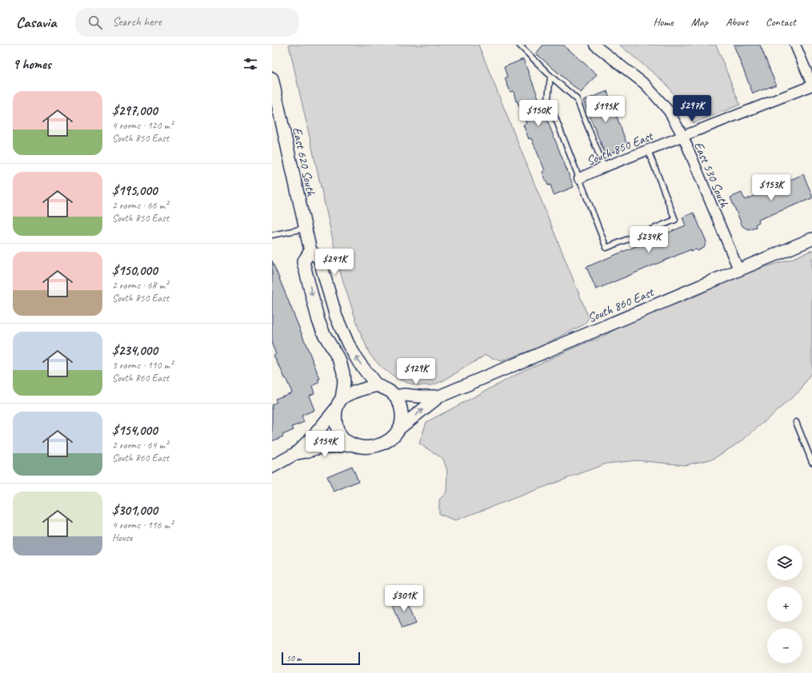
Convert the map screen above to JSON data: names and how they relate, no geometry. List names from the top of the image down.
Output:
{
  "streets": {
    "street": [
      "South 850 East",
      "East 620 South",
      "East 530 South",
      "South 860 East"
    ]
  },
  "crossings": [
    ["South 850 East", "East 530 South"],
    ["East 620 South", "South 860 East"],
    ["East 530 South", "South 860 East"]
  ],
  "scale_bar": "50 m",
  "page": {
    "header": "Casavia",
    "search": "Search here",
    "nav": [
      "Home",
      "Map",
      "About",
      "Contact"
    ],
    "heading": "9 homes",
    "list": [
      {
        "name": "$297,000",
        "note": "4 rooms · 120 m² · South 850 East"
      },
      {
        "name": "$195,000",
        "note": "2 rooms · 66 m² · South 850 East"
      },
      {
        "name": "$150,000",
        "note": "2 rooms · 68 m² · South 850 East"
      },
      {
        "name": "$234,000",
        "note": "3 rooms · 110 m² · South 860 East"
      },
      {
        "name": "$154,000",
        "note": "2 rooms · 64 m² · South 860 East"
      },
      {
        "name": "$301,000",
        "note": "4 rooms · 116 m² · House"
      }
    ],
    "price": [
      "$297K",
      "$195K",
      "$150K",
      "$153K",
      "$234K",
      "$241K",
      "$129K",
      "$154K",
      "$301K"
    ],
    "map_buttons": ["+", "−"],
    "scale": "50 m"
  }
}
